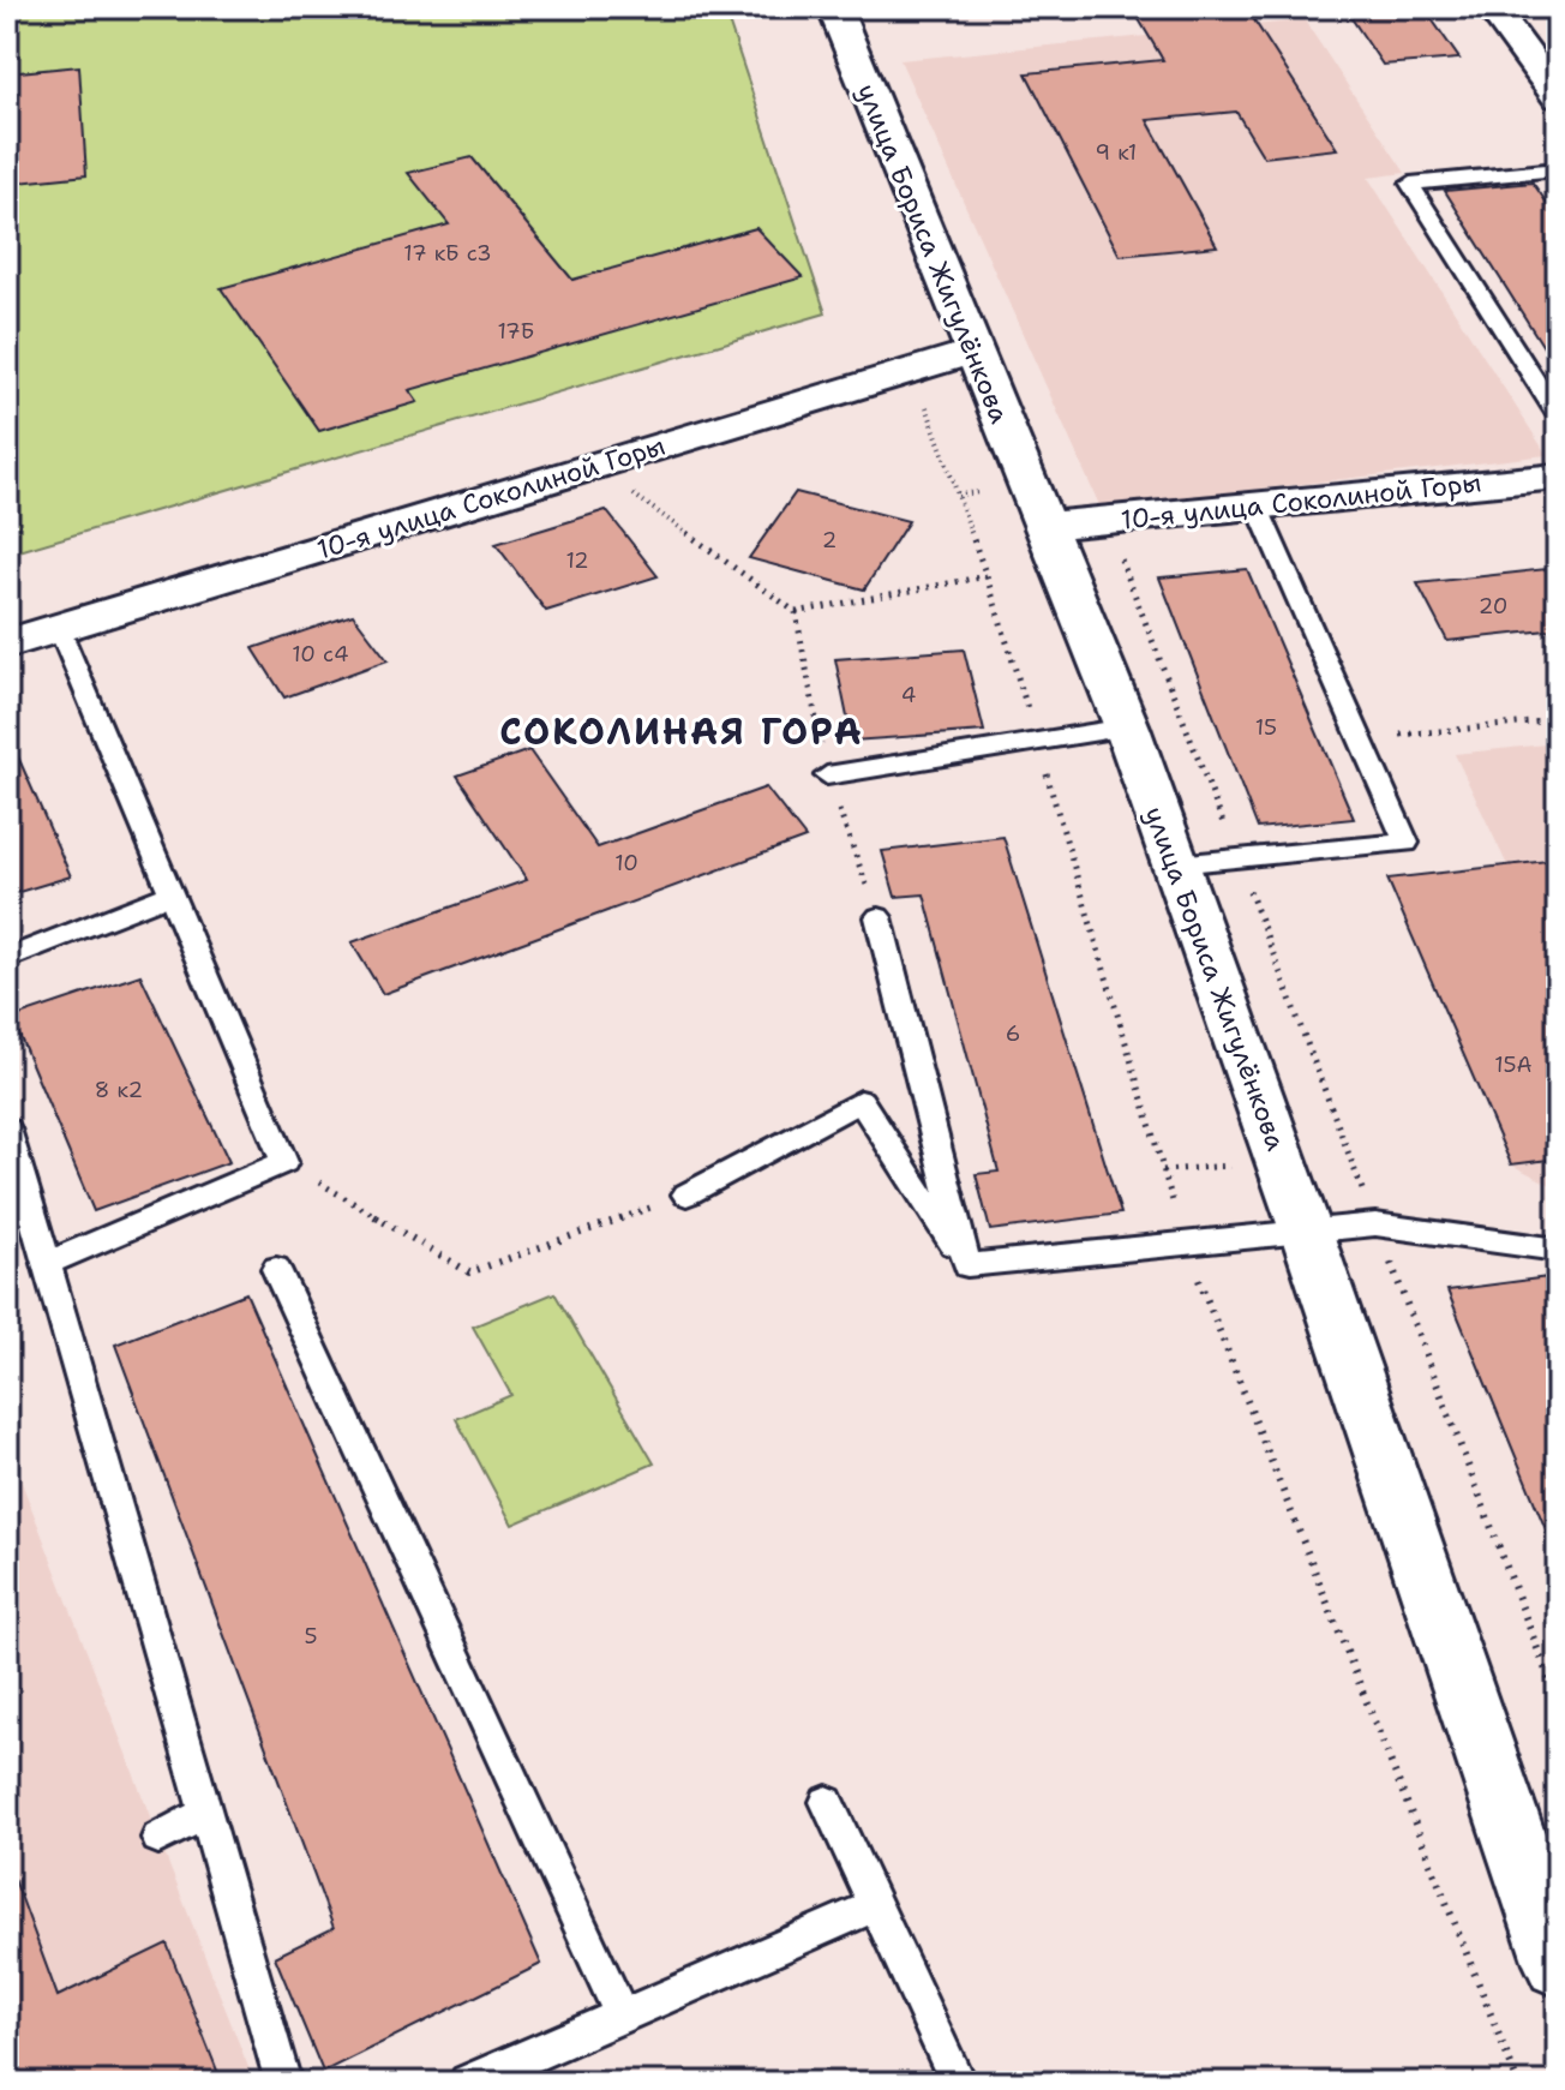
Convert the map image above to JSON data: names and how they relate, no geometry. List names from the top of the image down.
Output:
{
  "streets": {
    "street": ["улица Бориса Жигулёнкова", "10-я улица Соколиной Горы"]
  },
  "crossings": [
    ["улица Бориса Жигулёнкова", "10-я улица Соколиной Горы"]
  ],
  "districts": ["СОКОЛИНАЯ ГОРА"],
  "house_numbers": [
    "9 к1",
    "17 кБ с3",
    "17Б",
    "2",
    "12",
    "20",
    "10 с4",
    "4",
    "15",
    "10",
    "6",
    "15А",
    "8 к2",
    "5"
  ]
}
